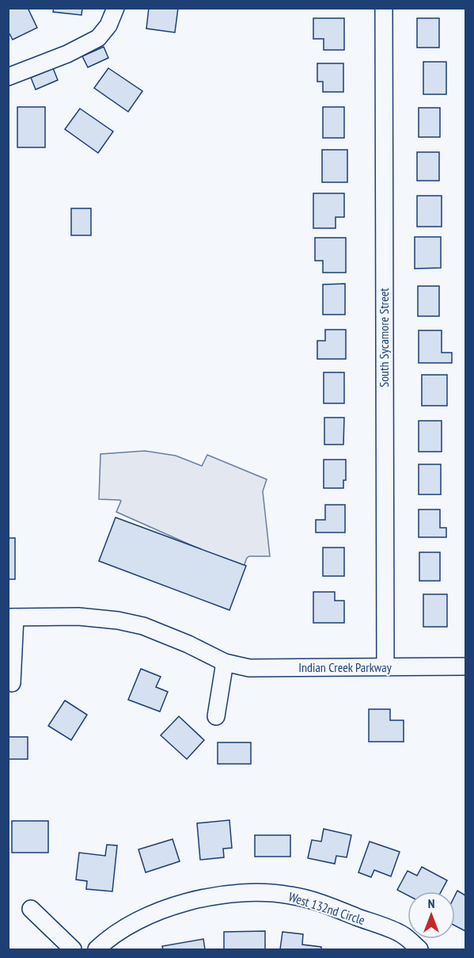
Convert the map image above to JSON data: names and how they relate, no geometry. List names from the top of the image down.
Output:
{
  "streets": {
    "street": ["South Sycamore Street", "Indian Creek Parkway", "West 132nd Circle"]
  },
  "crossings": [
    ["South Sycamore Street", "Indian Creek Parkway"]
  ],
  "north": "top"
}
